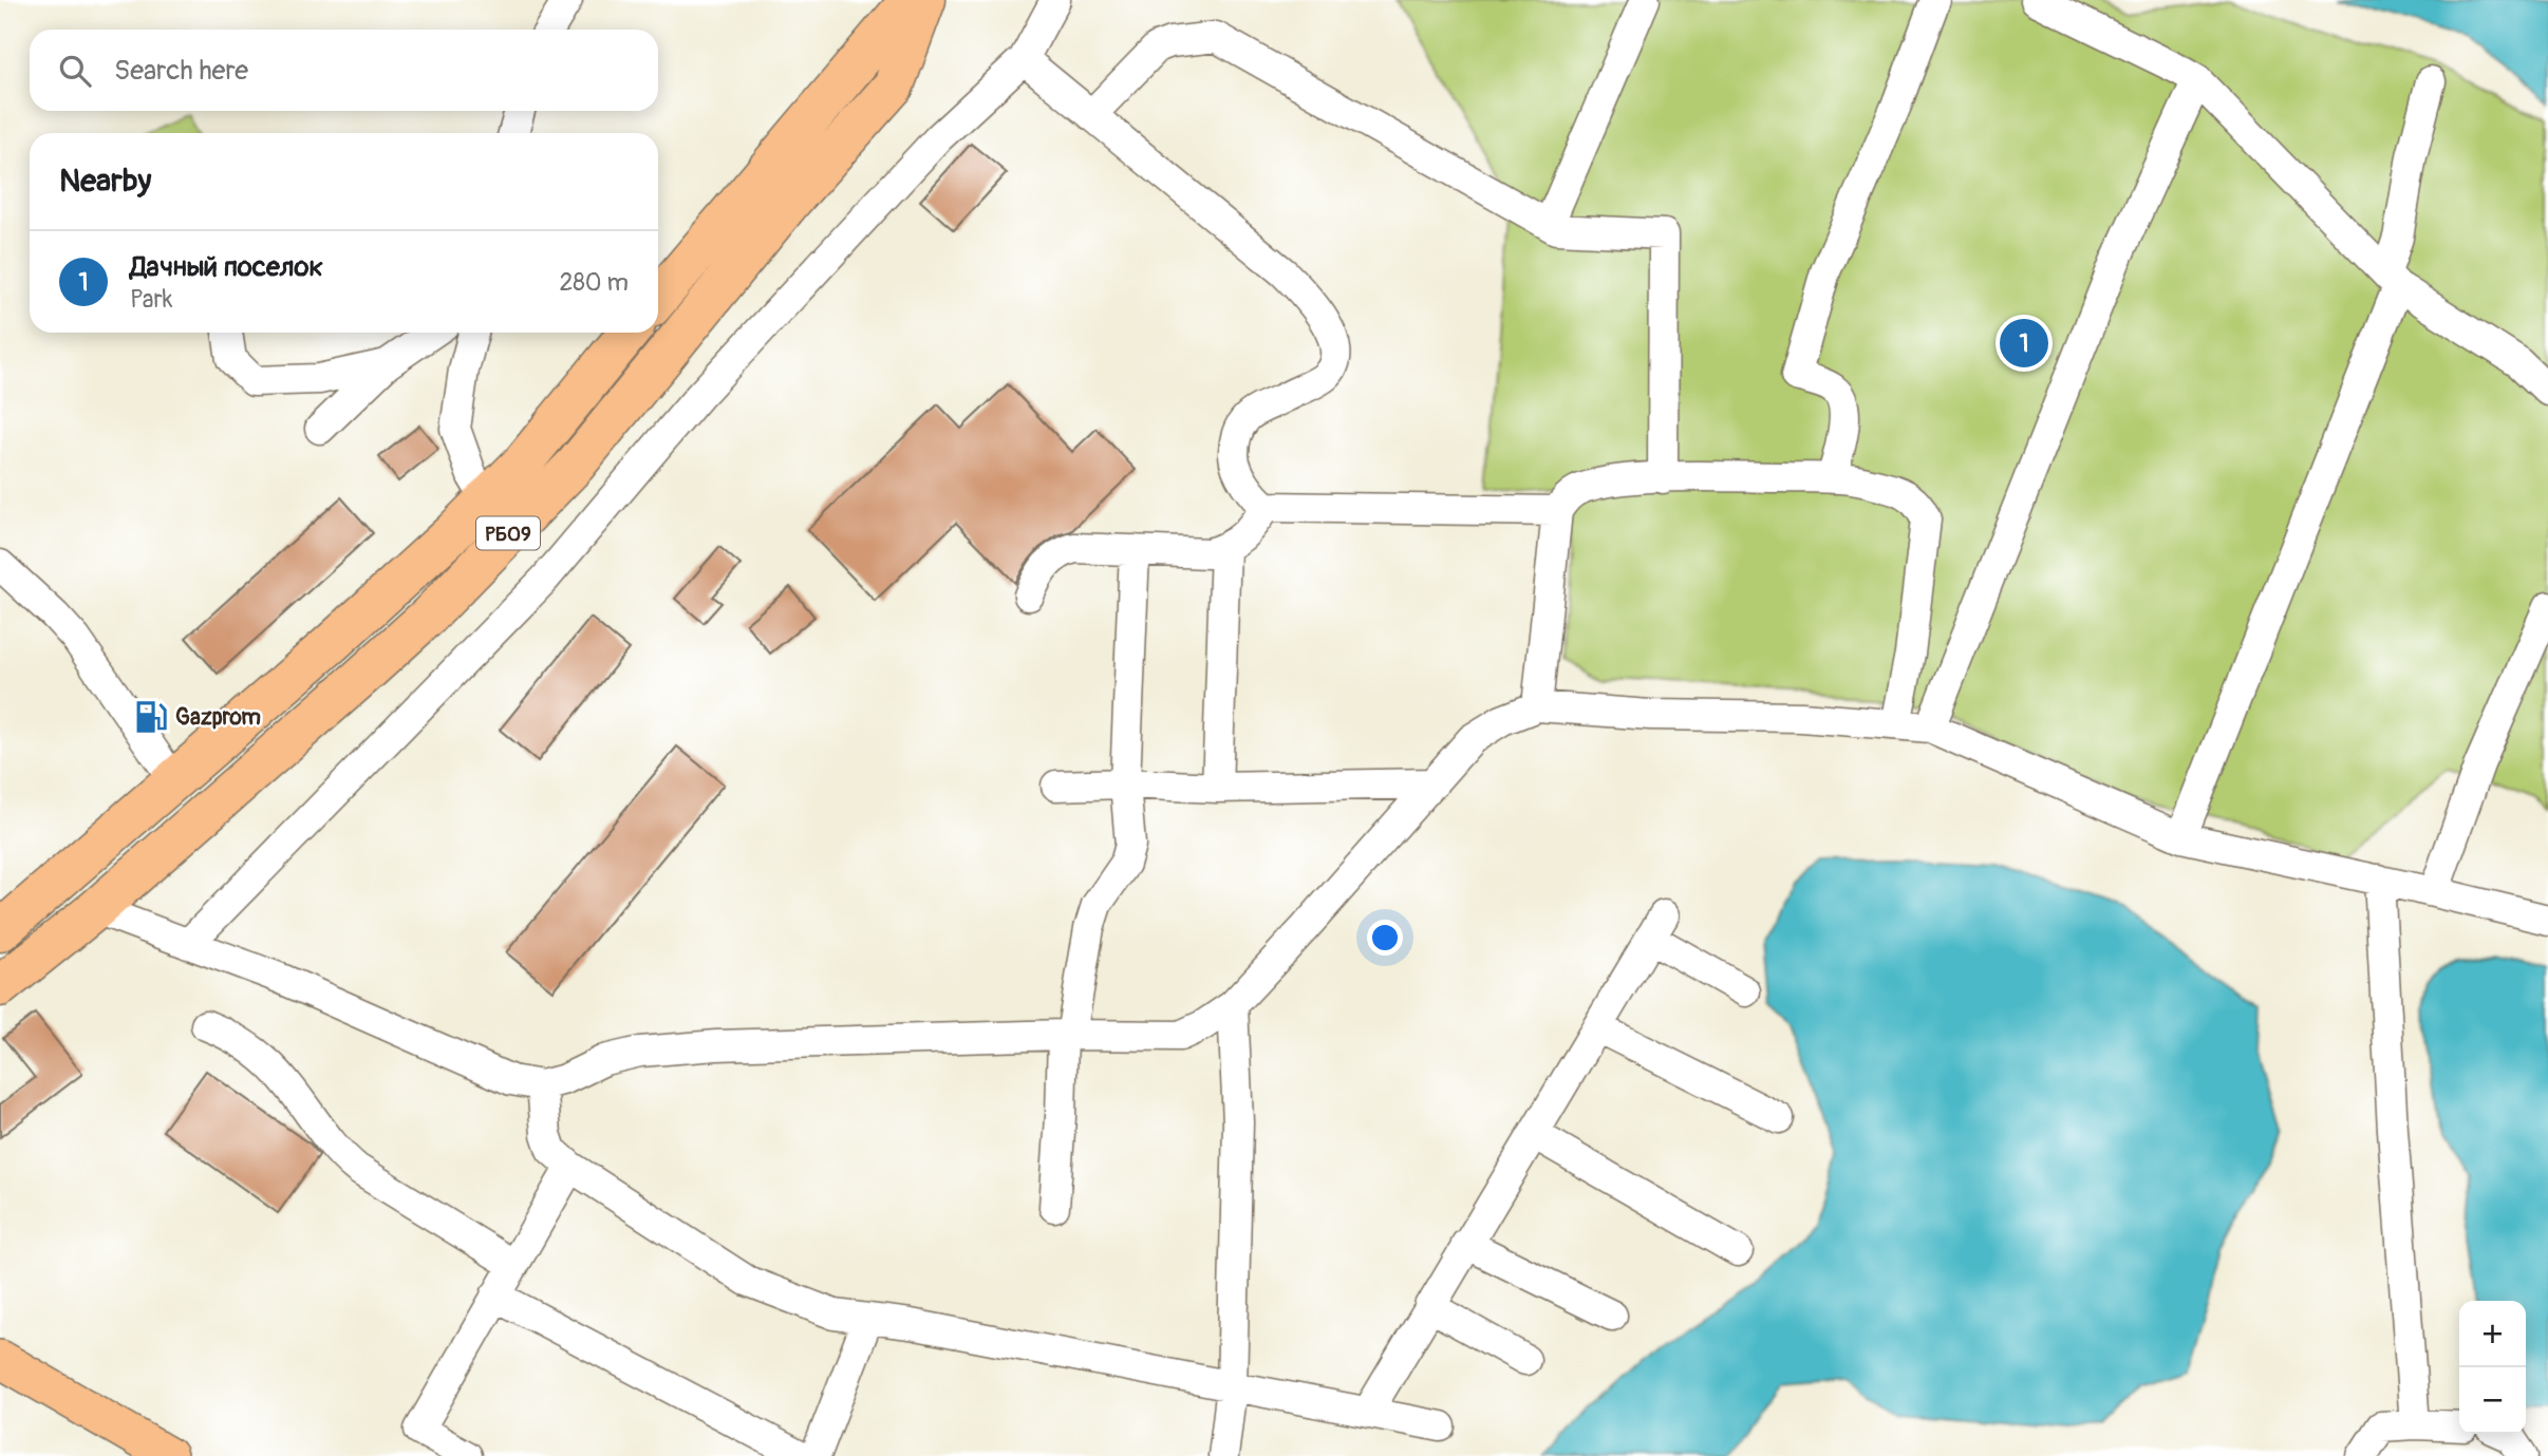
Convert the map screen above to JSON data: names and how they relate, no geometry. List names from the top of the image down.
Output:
{
  "streets": {
    "highway": ["РБ09"]
  },
  "places": {
    "fuel station": ["Gazprom"]
  },
  "page": {
    "search": "Search here",
    "heading": "Nearby",
    "list": [
      {
        "mark": "1",
        "name": "Дачный поселок",
        "note": "Park",
        "value": "280 m"
      }
    ],
    "pins": "1",
    "map_buttons": ["+", "−"]
  }
}
